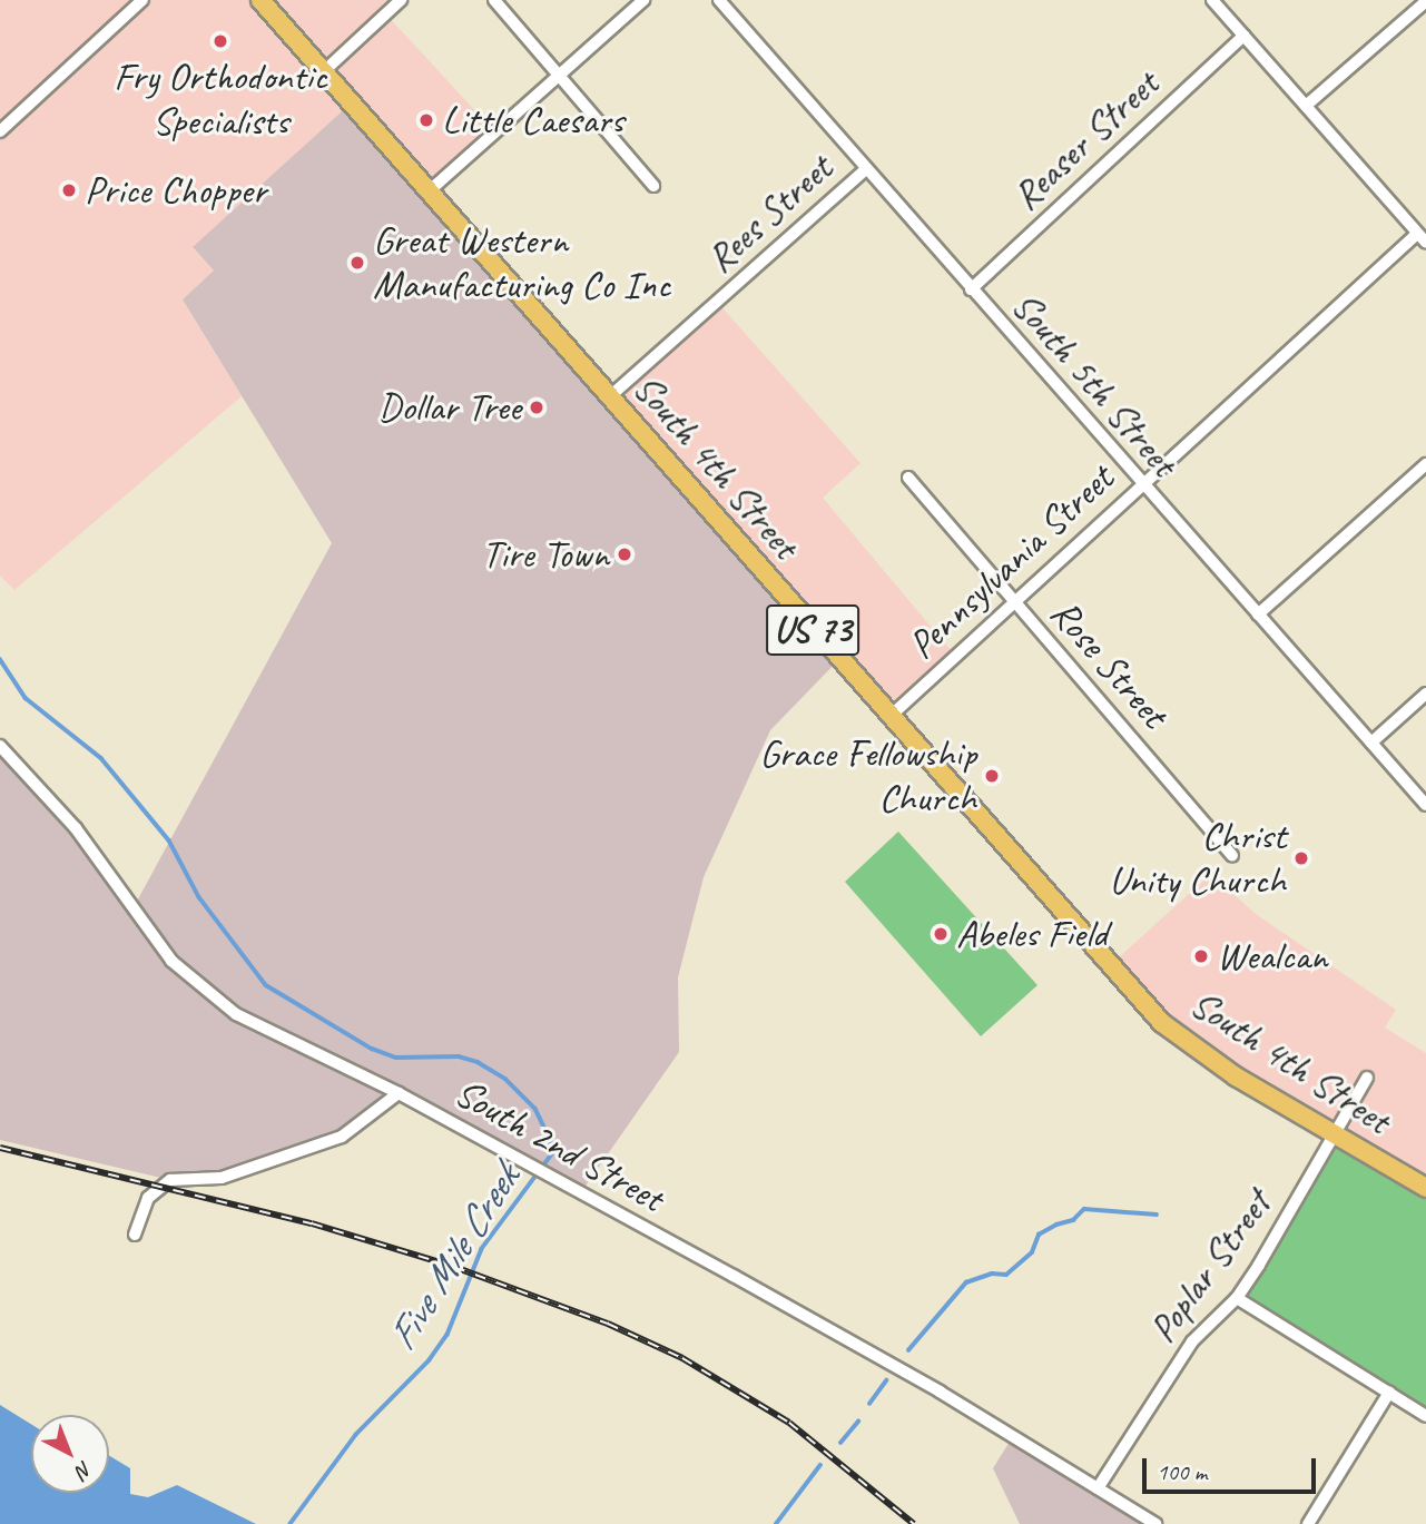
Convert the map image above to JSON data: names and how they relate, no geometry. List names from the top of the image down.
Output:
{
  "streets": {
    "highway": ["South 4th Street", "US 73"],
    "street": [
      "Reaser Street",
      "Rees Street",
      "South 5th Street",
      "Pennsylvania Street",
      "Rose Street",
      "South 2nd Street",
      "Poplar Street"
    ]
  },
  "crossings": [
    ["Reaser Street", "South 5th Street"],
    ["Rees Street", "South 5th Street"],
    ["Rees Street", "South 4th Street"],
    ["South 5th Street", "Pennsylvania Street"],
    ["South 4th Street", "Pennsylvania Street"],
    ["South 4th Street", "Poplar Street"],
    ["Pennsylvania Street", "Rose Street"],
    ["South 2nd Street", "Poplar Street"]
  ],
  "water": ["Five Mile Creek"],
  "places": [
    "Fry Orthodontic Specialists",
    "Little Caesars",
    "Price Chopper",
    "Great Western Manufacturing Co Inc",
    "Dollar Tree",
    "Tire Town",
    "Grace Fellowship Church",
    "Christ Unity Church",
    "Abeles Field",
    "Wealcan"
  ],
  "scale_bar": "100 m",
  "north": "bottom right"
}
